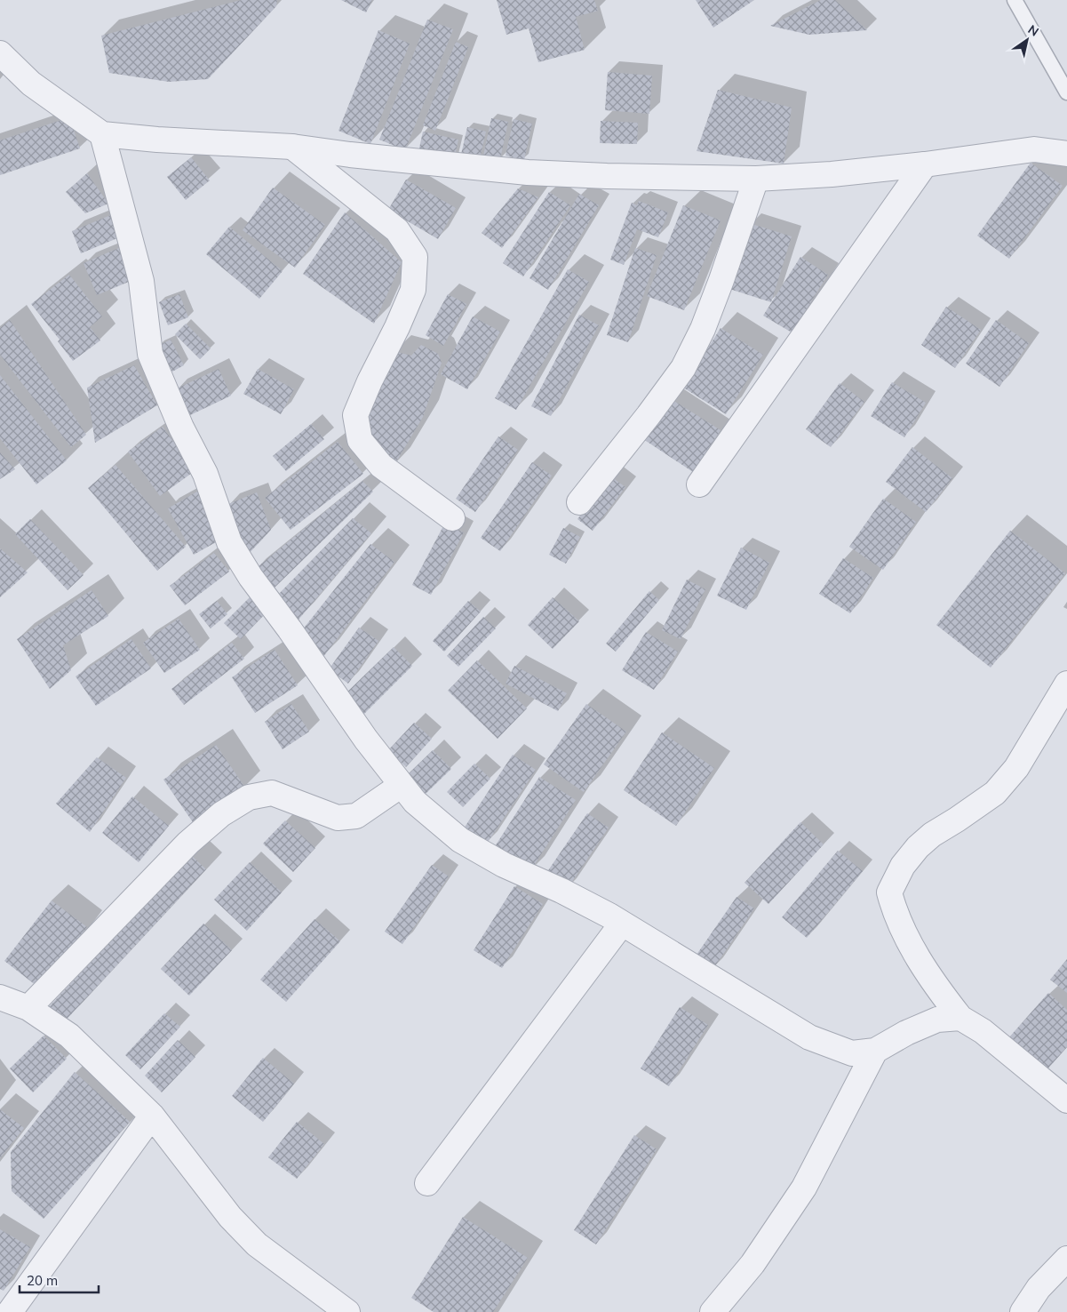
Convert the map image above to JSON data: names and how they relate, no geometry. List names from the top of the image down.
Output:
{
  "scale_bar": "20 m",
  "north": "top right"
}
